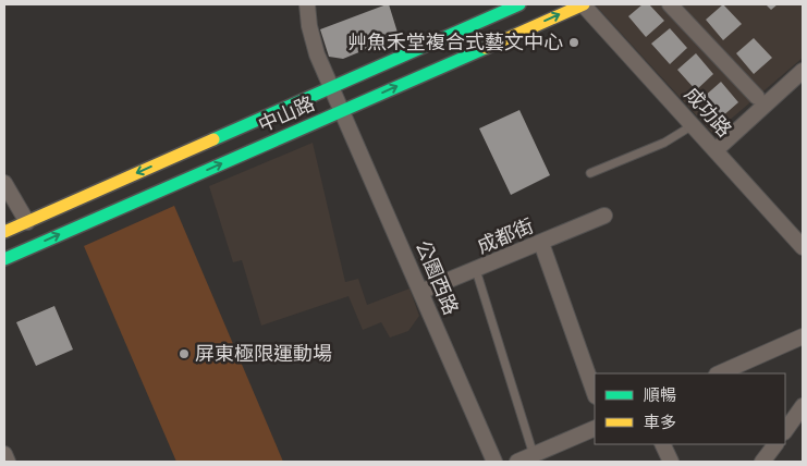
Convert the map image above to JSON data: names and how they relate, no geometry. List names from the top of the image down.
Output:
{
  "streets": {
    "street": [
      "成功路",
      "中山路",
      "成都街",
      "公園西路"
    ]
  },
  "crossings": [
    ["成功路", "中山路"],
    ["中山路", "公園西路"],
    ["成都街", "公園西路"]
  ],
  "places": ["艸魚禾堂複合式藝文中心", "屏東極限運動場"],
  "legend": ["順暢", "車多"]
}
